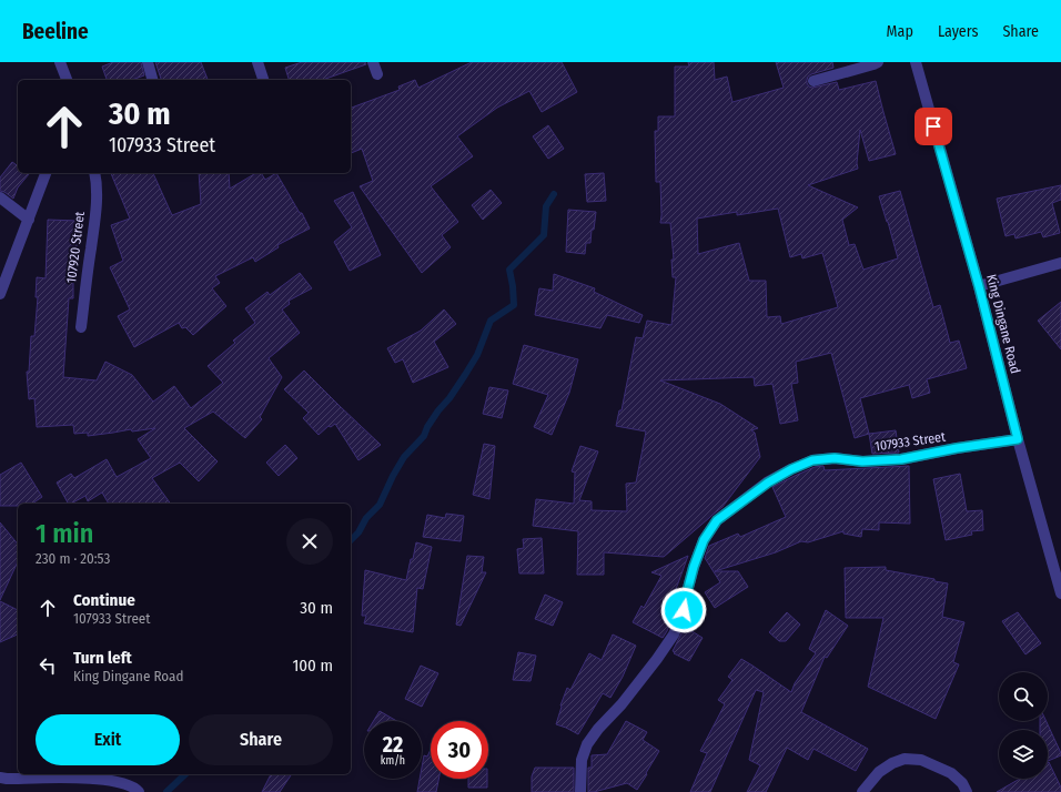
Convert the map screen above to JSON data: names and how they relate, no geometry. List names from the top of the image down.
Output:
{
  "streets": {
    "street": ["107920 Street", "King Dingane Road", "107933 Street"]
  },
  "crossings": [
    ["King Dingane Road", "107933 Street"]
  ],
  "page": {
    "header": "Beeline",
    "nav": ["Map", "Layers", "Share"],
    "turn": ["30 m", "107933 Street"],
    "heading": ["1 min", "230 m · 20:53"],
    "list": [
      {
        "name": "Continue",
        "note": "107933 Street",
        "value": "30 m"
      },
      {
        "name": "Turn left",
        "note": "King Dingane Road",
        "value": "100 m"
      }
    ],
    "buttons": ["Exit", "Share"],
    "speed": "22 km/h",
    "limit": "30"
  }
}
